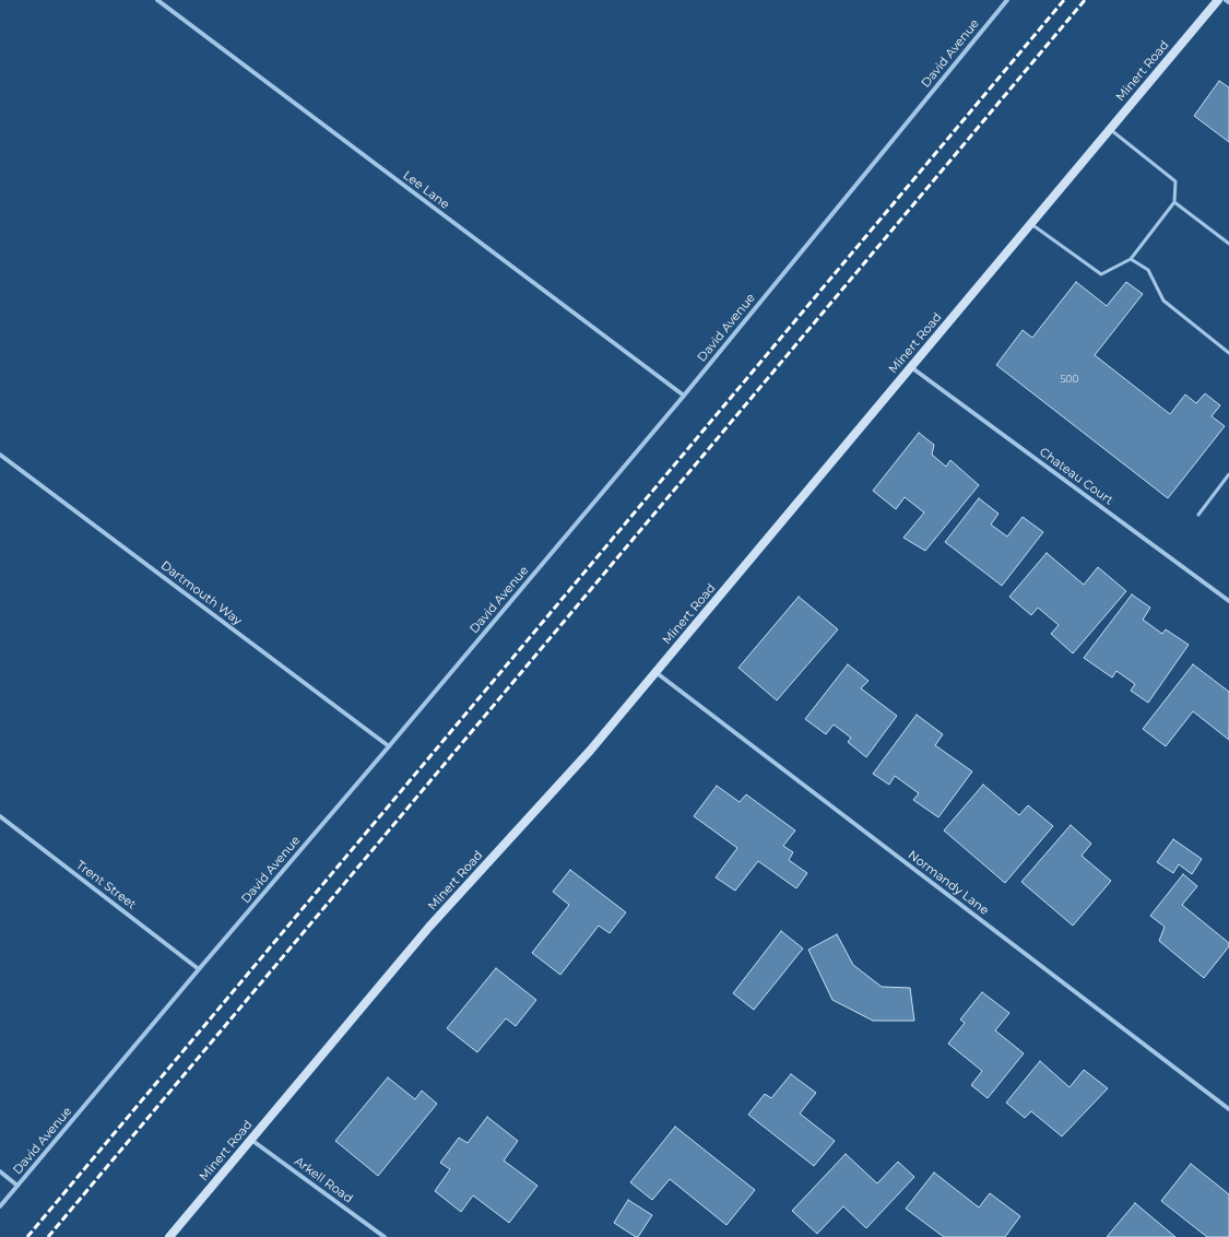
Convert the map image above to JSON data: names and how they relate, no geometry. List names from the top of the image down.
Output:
{
  "streets": {
    "street": [
      "David Avenue",
      "Minert Road",
      "Lee Lane",
      "Chateau Court",
      "Dartmouth Way",
      "Normandy Lane",
      "Trent Street",
      "Arkell Road"
    ]
  },
  "crossings": [
    ["David Avenue", "Lee Lane"],
    ["David Avenue", "Dartmouth Way"],
    ["David Avenue", "Trent Street"],
    ["Minert Road", "Chateau Court"],
    ["Minert Road", "Normandy Lane"],
    ["Minert Road", "Arkell Road"]
  ],
  "house_numbers": ["500"]
}
